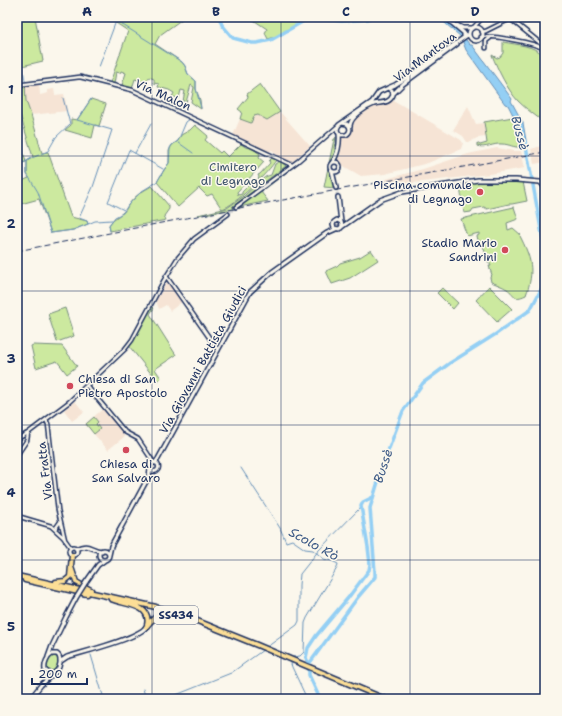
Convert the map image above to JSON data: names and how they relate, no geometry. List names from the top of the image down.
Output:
{
  "streets": {
    "highway": ["SS434"],
    "main road": ["Via Mantova", "Via Giovanni Battista Giudici"],
    "street": ["Via Malon", "Via Fratta"]
  },
  "crossings": [
    ["Via Mantova", "Via Malon"]
  ],
  "water": ["Bussè", "Scolo Rò"],
  "parks": ["Cimitero di Legnago"],
  "places": [
    "Piscina comunale di Legnago",
    "Stadio Mario Sandrini",
    "Chiesa di San Pietro Apostolo",
    "Chiesa di San Salvaro"
  ],
  "scale_bar": "200 m",
  "grid": {
    "columns": [
      "A",
      "B",
      "C",
      "D"
    ],
    "rows": [
      "1",
      "2",
      "3",
      "4",
      "5"
    ]
  }
}
